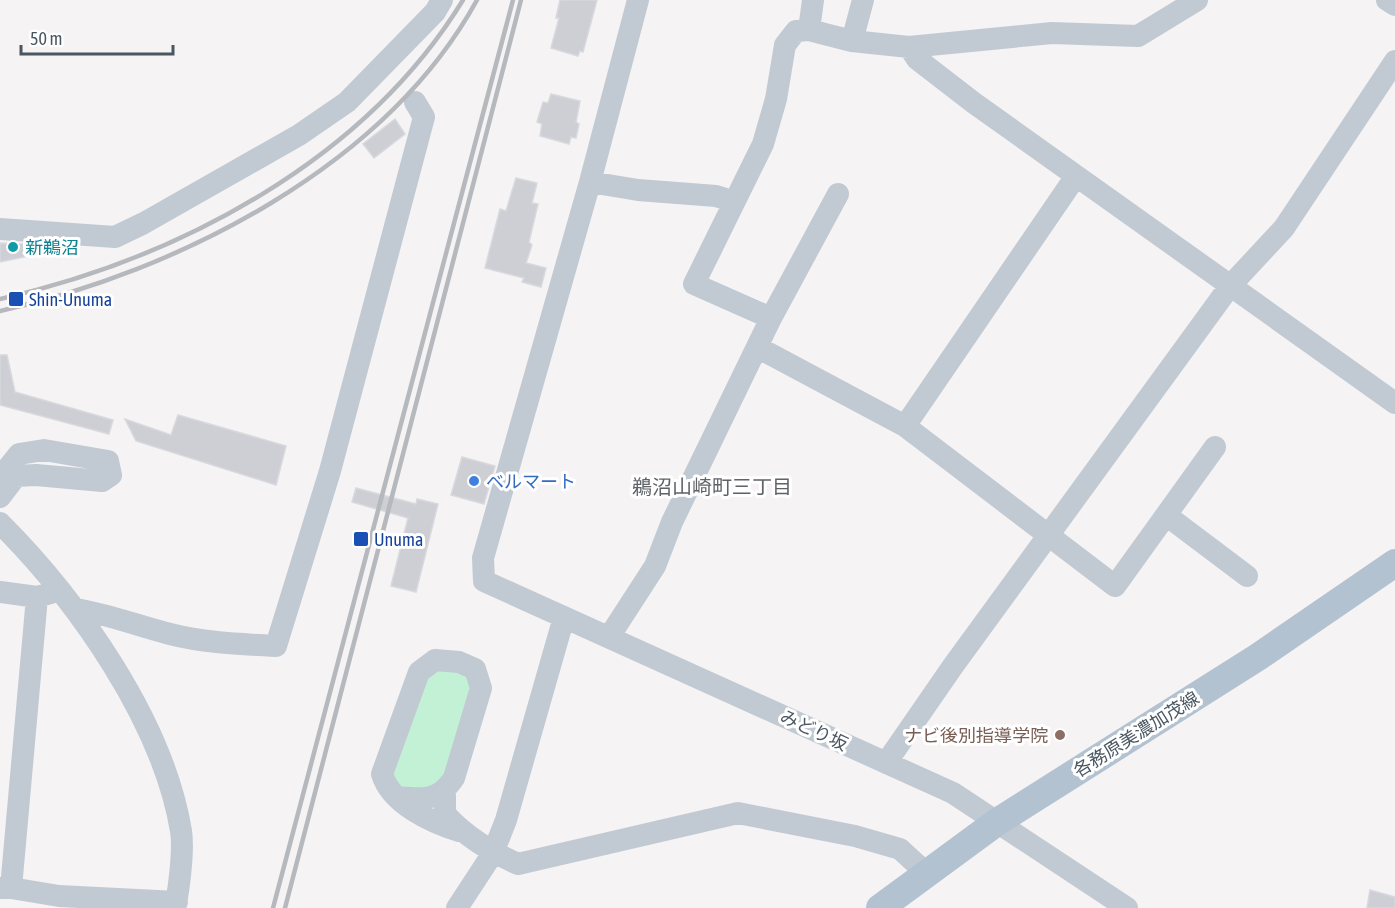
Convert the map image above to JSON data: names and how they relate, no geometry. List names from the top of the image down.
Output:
{
  "streets": {
    "main road": ["各務原美濃加茂線"],
    "street": ["みどり坂"]
  },
  "crossings": [
    ["みどり坂", "各務原美濃加茂線"]
  ],
  "districts": ["鵜沼山崎町三丁目"],
  "places": {
    "other": ["新鵜沼", "ベルマート", "ナビ後別指導学院"],
    "transit": ["Shin-Unuma", "Unuma"]
  },
  "scale_bar": "50 m"
}
